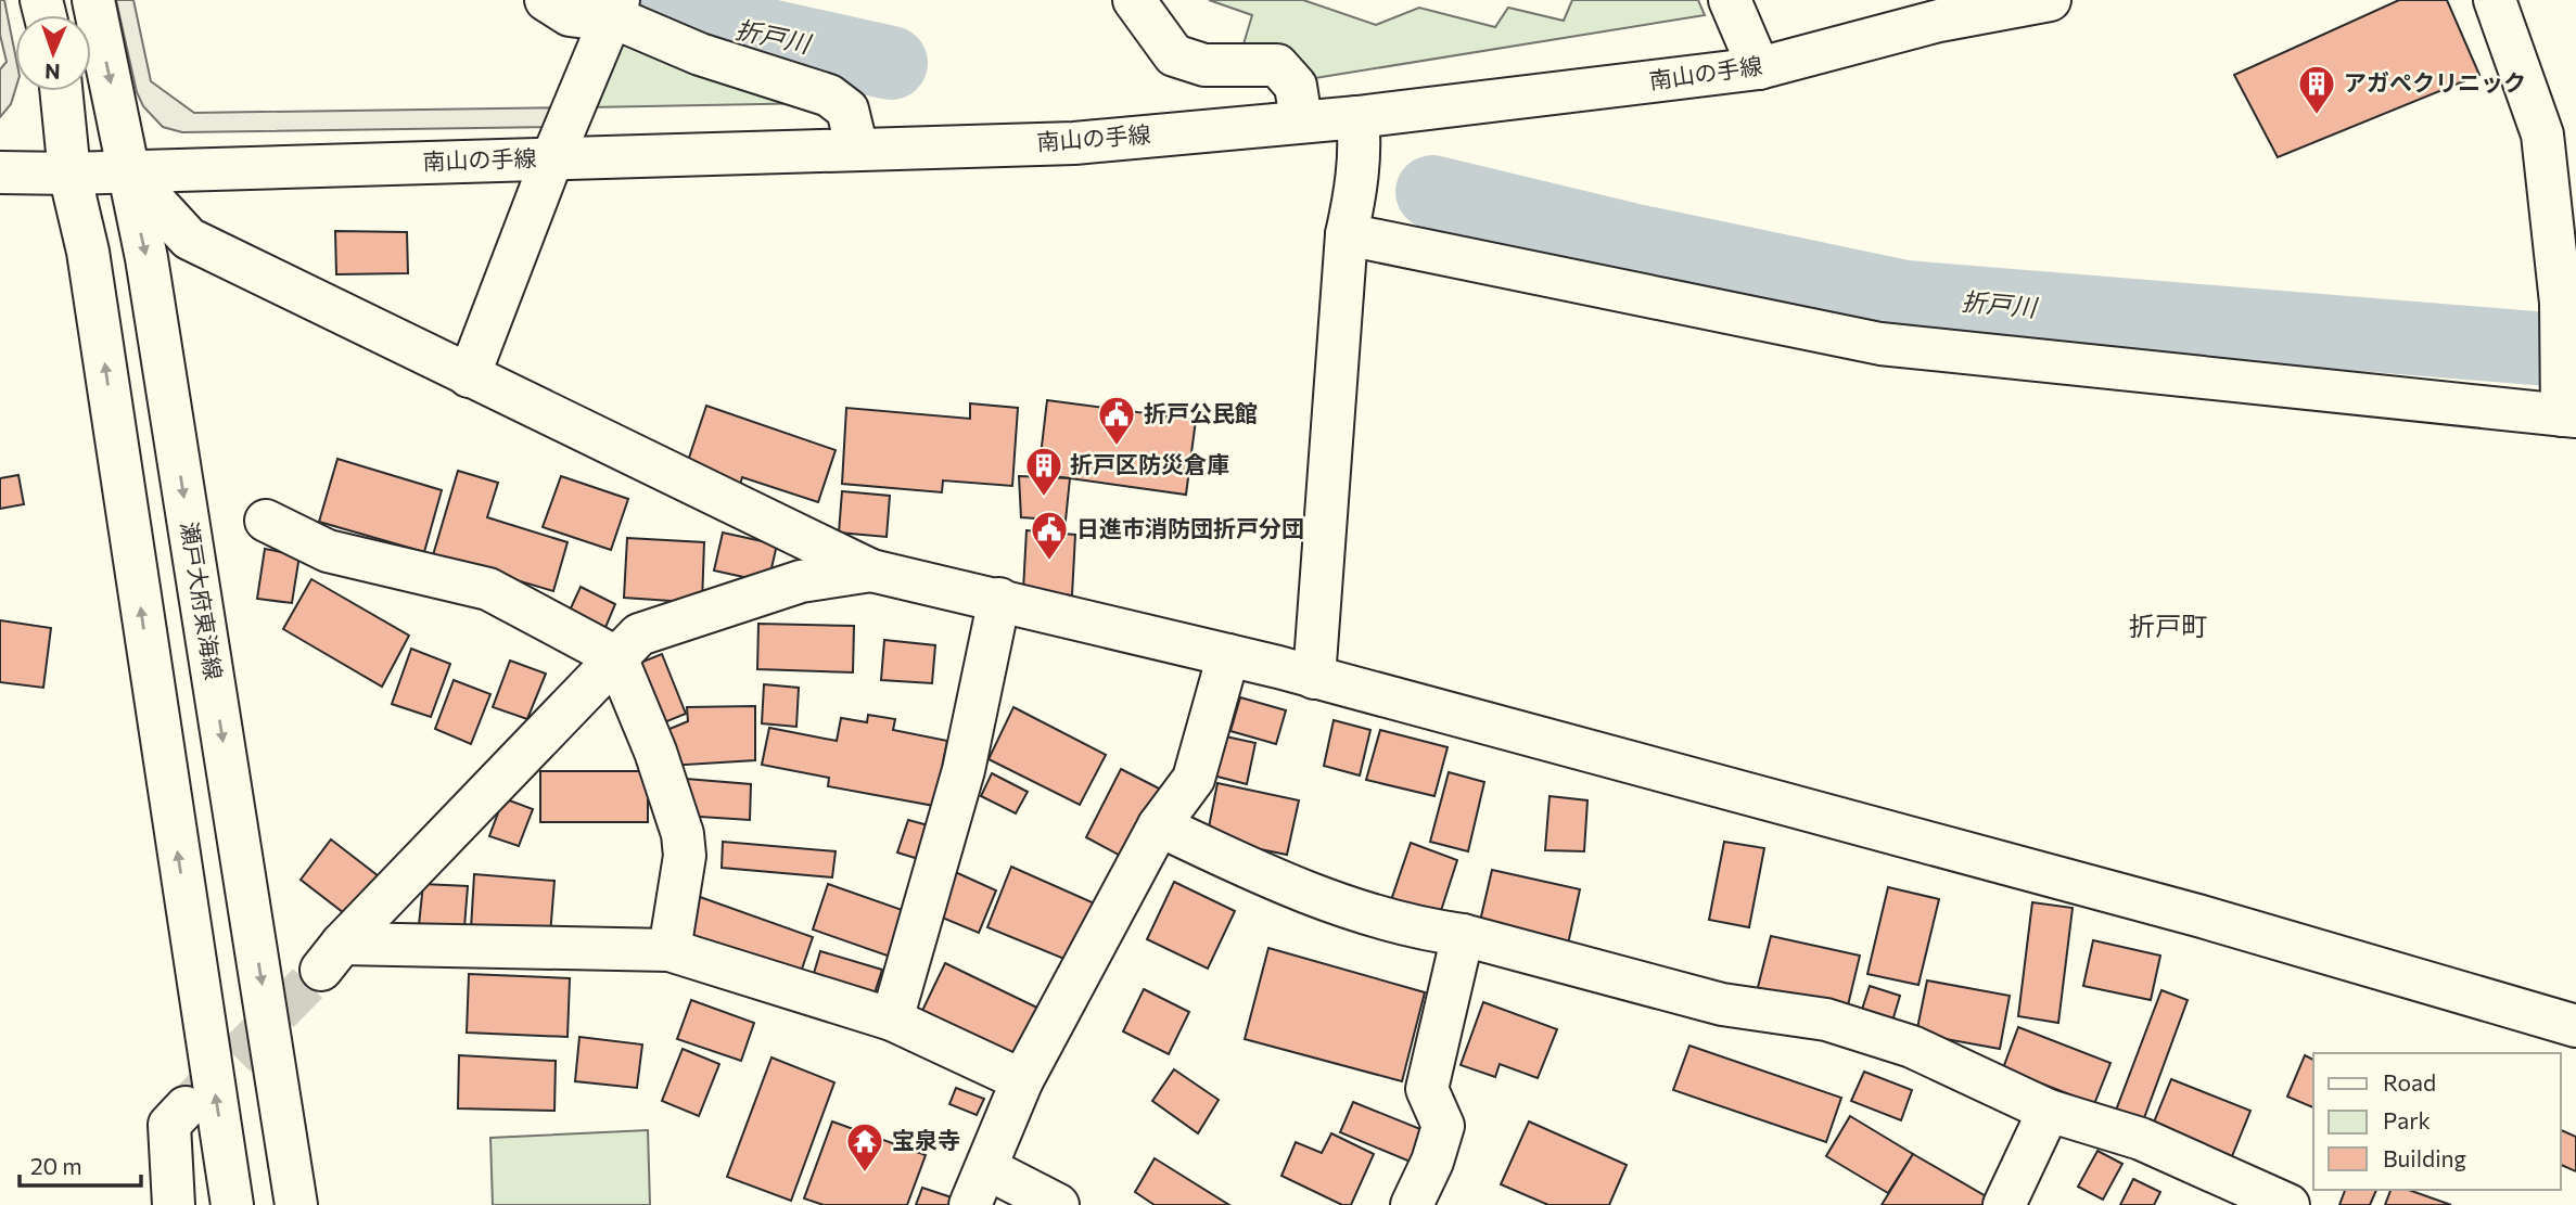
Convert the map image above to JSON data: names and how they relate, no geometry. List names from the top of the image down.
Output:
{
  "streets": {
    "street": ["南山の手線", "瀬戸大府東海線"]
  },
  "crossings": [
    ["南山の手線", "瀬戸大府東海線"]
  ],
  "districts": ["折戸町"],
  "water": ["折戸川"],
  "places": {
    "building": ["アガぺクリニック", "折戸区防災倉庫"],
    "public building": ["折戸公民館", "日進市消防団折戸分団"],
    "temple": ["宝泉寺"]
  },
  "legend": ["Road", "Park", "Building"],
  "scale_bar": "20 m",
  "north": "bottom"
}
